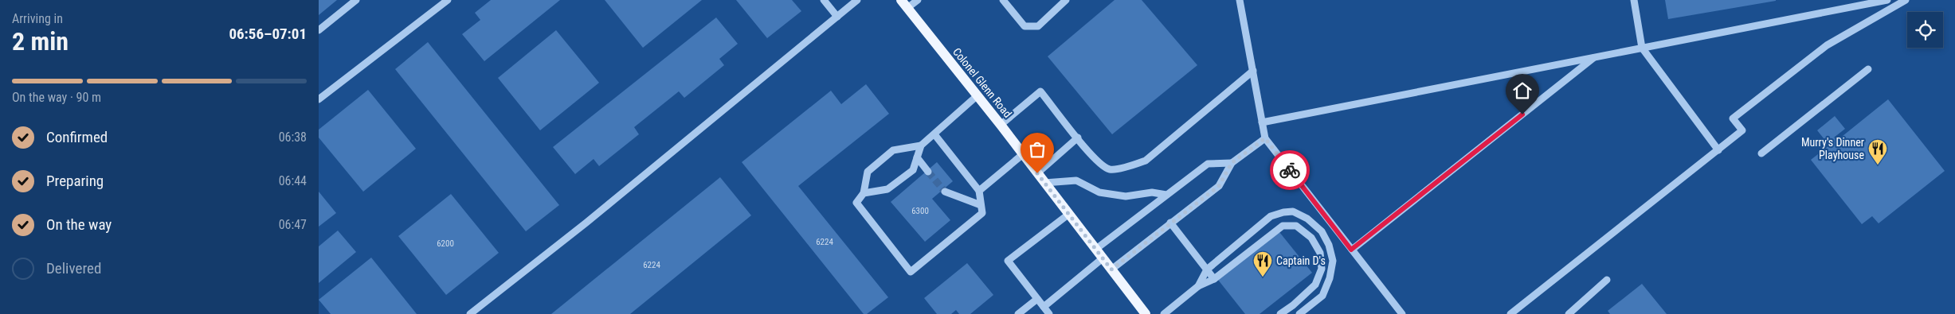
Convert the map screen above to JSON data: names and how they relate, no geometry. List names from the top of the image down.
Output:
{
  "streets": {
    "main road": ["Colonel Glenn Road"]
  },
  "places": {
    "restaurant": ["Murry's Dinner Playhouse", "Captain D's"]
  },
  "house_numbers": [
    "6300",
    "6224",
    "6200",
    "6224"
  ],
  "page": {
    "heading": ["2 min", "Arriving in", "06:56–07:01"],
    "bar": "On the way · 90 m",
    "list": [
      ["Confirmed", "06:38"],
      ["Preparing", "06:44"],
      ["On the way", "06:47"],
      "Delivered"
    ]
  }
}
